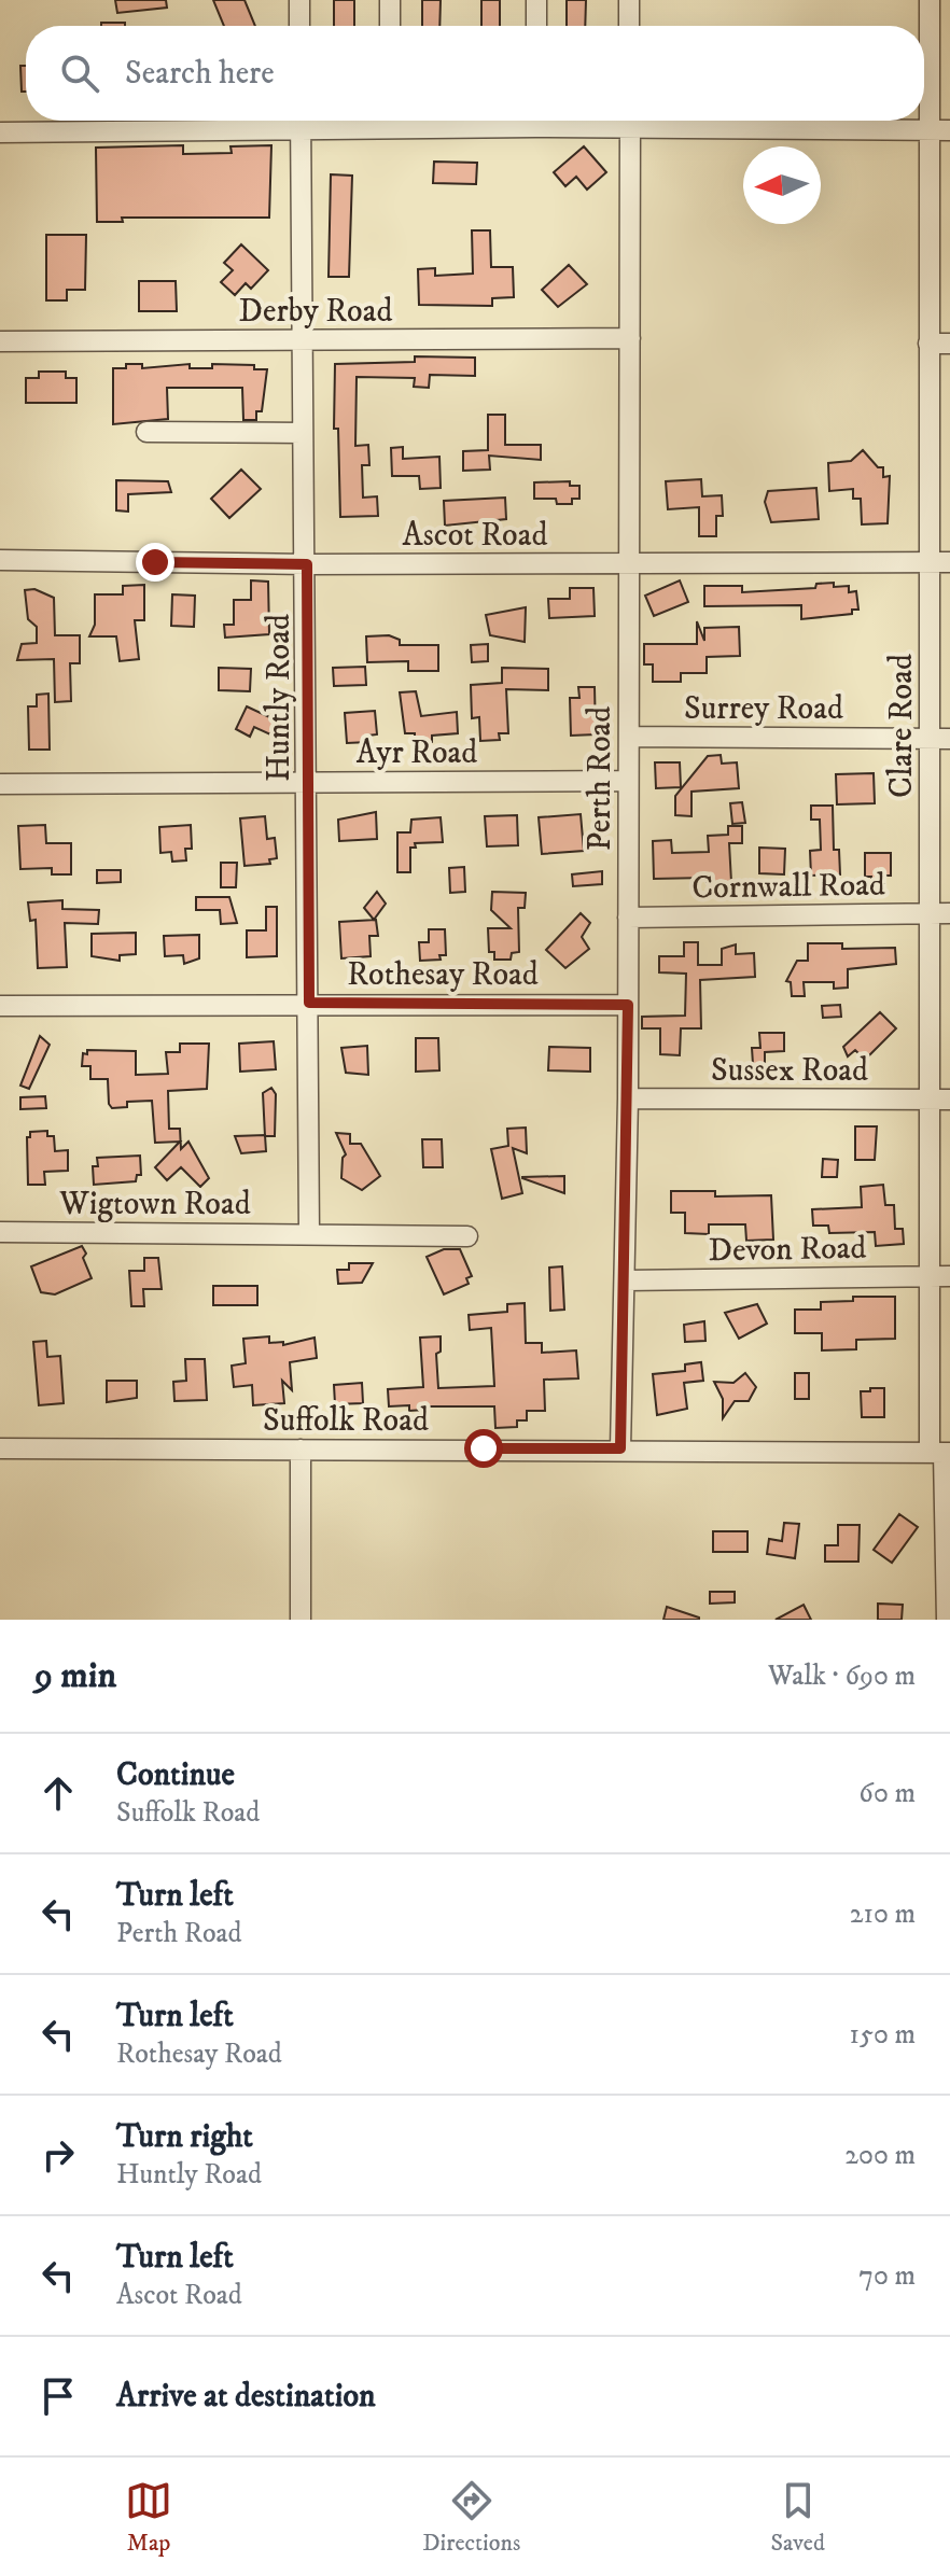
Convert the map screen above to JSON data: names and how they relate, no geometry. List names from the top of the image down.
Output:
{
  "streets": {
    "street": [
      "Derby Road",
      "Ascot Road",
      "Huntly Road",
      "Surrey Road",
      "Clare Road",
      "Ayr Road",
      "Perth Road",
      "Cornwall Road",
      "Rothesay Road",
      "Sussex Road",
      "Wigtown Road",
      "Devon Road",
      "Suffolk Road"
    ]
  },
  "crossings": [
    ["Derby Road", "Huntly Road"],
    ["Derby Road", "Perth Road"],
    ["Ascot Road", "Huntly Road"],
    ["Ascot Road", "Clare Road"],
    ["Ascot Road", "Perth Road"],
    ["Huntly Road", "Ayr Road"],
    ["Huntly Road", "Rothesay Road"],
    ["Huntly Road", "Wigtown Road"],
    ["Surrey Road", "Clare Road"],
    ["Surrey Road", "Perth Road"],
    ["Clare Road", "Cornwall Road"],
    ["Clare Road", "Sussex Road"],
    ["Clare Road", "Devon Road"],
    ["Clare Road", "Suffolk Road"],
    ["Ayr Road", "Perth Road"],
    ["Perth Road", "Cornwall Road"],
    ["Perth Road", "Rothesay Road"],
    ["Perth Road", "Sussex Road"],
    ["Perth Road", "Devon Road"],
    ["Perth Road", "Suffolk Road"]
  ],
  "north": "left",
  "page": {
    "search": "Search here",
    "heading": ["9 min", "Walk · 690 m"],
    "list": [
      ["Continue", "Suffolk Road", "60 m"],
      ["Turn left", "Perth Road", "210 m"],
      ["Turn left", "Rothesay Road", "150 m"],
      ["Turn right", "Huntly Road", "200 m"],
      ["Turn left", "Ascot Road", "70 m"],
      "Arrive at destination"
    ],
    "nav": ["Map", "Directions", "Saved"]
  }
}
